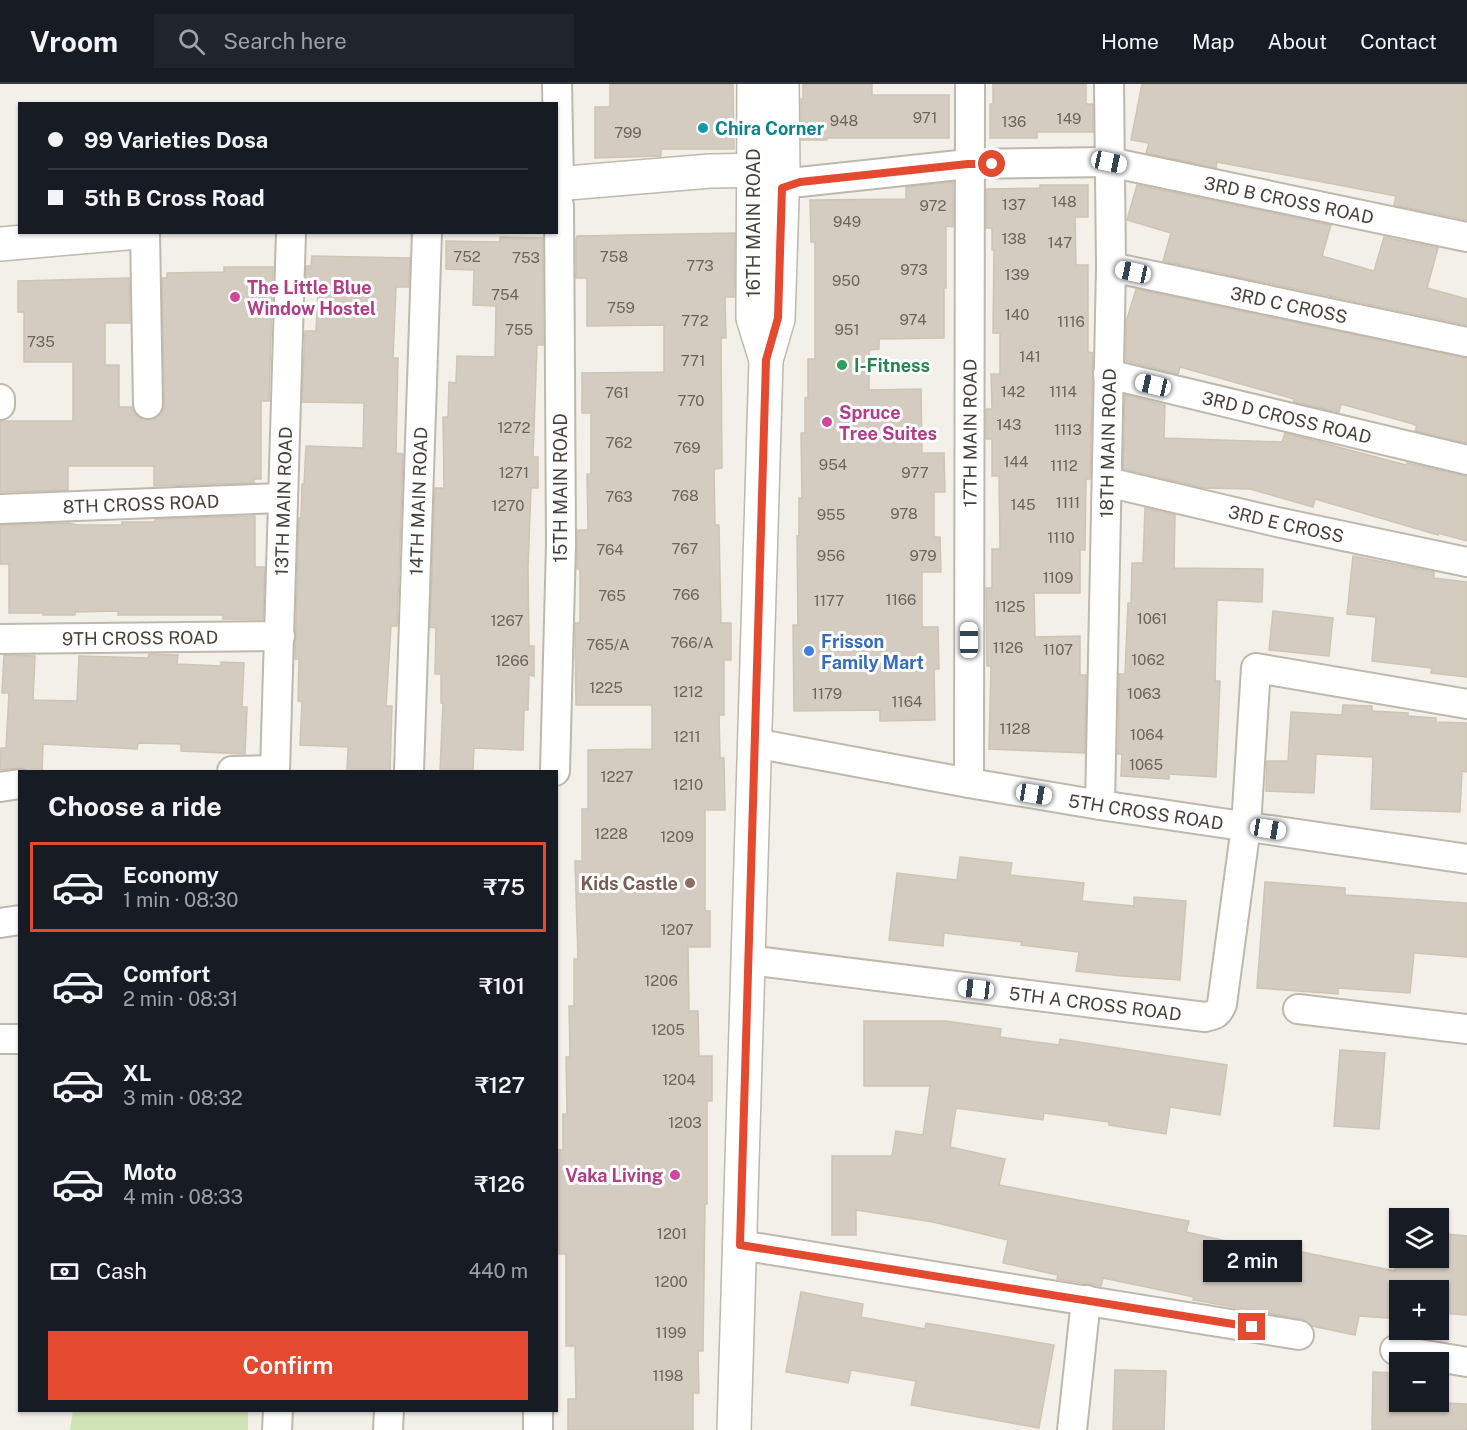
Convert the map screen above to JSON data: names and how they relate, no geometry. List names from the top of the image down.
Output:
{
  "streets": {
    "street": [
      "3RD B CROSS ROAD",
      "16TH MAIN ROAD",
      "3RD C CROSS",
      "3RD D CROSS ROAD",
      "17TH MAIN ROAD",
      "18TH MAIN ROAD",
      "15TH MAIN ROAD",
      "13TH MAIN ROAD",
      "14TH MAIN ROAD",
      "8TH CROSS ROAD",
      "3RD E CROSS",
      "9TH CROSS ROAD",
      "5TH CROSS ROAD",
      "5TH A CROSS ROAD"
    ]
  },
  "crossings": [
    ["3RD B CROSS ROAD", "16TH MAIN ROAD"],
    ["3RD B CROSS ROAD", "17TH MAIN ROAD"],
    ["3RD B CROSS ROAD", "18TH MAIN ROAD"],
    ["16TH MAIN ROAD", "5TH CROSS ROAD"],
    ["16TH MAIN ROAD", "5TH A CROSS ROAD"],
    ["3RD C CROSS", "18TH MAIN ROAD"],
    ["3RD D CROSS ROAD", "18TH MAIN ROAD"],
    ["17TH MAIN ROAD", "5TH CROSS ROAD"],
    ["18TH MAIN ROAD", "3RD E CROSS"],
    ["18TH MAIN ROAD", "5TH CROSS ROAD"],
    ["13TH MAIN ROAD", "8TH CROSS ROAD"],
    ["13TH MAIN ROAD", "9TH CROSS ROAD"],
    ["5TH CROSS ROAD", "5TH A CROSS ROAD"]
  ],
  "places": [
    "Chira Corner",
    "The Little Blue Window Hostel",
    "I-Fitness",
    "Spruce Tree Suites",
    "Frisson Family Mart",
    "Kids Castle",
    "Vaka Living"
  ],
  "house_numbers": [
    "971",
    "149",
    "948",
    "136",
    "799",
    "148",
    "137",
    "972",
    "949",
    "138",
    "147",
    "752",
    "758",
    "753",
    "773",
    "973",
    "139",
    "950",
    "754",
    "759",
    "140",
    "974",
    "772",
    "1116",
    "755",
    "951",
    "735",
    "141",
    "771",
    "142",
    "1114",
    "761",
    "770",
    "143",
    "1272",
    "1113",
    "762",
    "769",
    "144",
    "954",
    "1112",
    "1271",
    "977",
    "768",
    "763",
    "1111",
    "145",
    "1270",
    "978",
    "955",
    "1110",
    "767",
    "764",
    "956",
    "979",
    "1109",
    "766",
    "765",
    "1166",
    "1177",
    "1125",
    "1061",
    "1267",
    "766/A",
    "765/A",
    "1126",
    "1107",
    "1062",
    "1266",
    "1225",
    "1212",
    "1179",
    "1063",
    "1164",
    "1128",
    "1064",
    "1211",
    "1065",
    "1227",
    "1210",
    "1228",
    "1209",
    "1207",
    "1206",
    "1205",
    "1204",
    "1203",
    "1201",
    "1200",
    "1199",
    "1198"
  ],
  "page": {
    "header": "Vroom",
    "search": "Search here",
    "nav": [
      "Home",
      "Map",
      "About",
      "Contact"
    ],
    "banner": ["99 Varieties Dosa", "5th B Cross Road"],
    "heading": "Choose a ride",
    "list": [
      {
        "name": "Economy",
        "note": "1 min · 08:30",
        "value": "₹75"
      },
      {
        "name": "Comfort",
        "note": "2 min · 08:31",
        "value": "₹101"
      },
      {
        "name": "XL",
        "note": "3 min · 08:32",
        "value": "₹127"
      },
      {
        "name": "Moto",
        "note": "4 min · 08:33",
        "value": "₹126"
      }
    ],
    "map_buttons": ["+", "−"],
    "pay": ["Cash", "440 m"],
    "bubble": "2 min",
    "buttons": "Confirm"
  }
}
